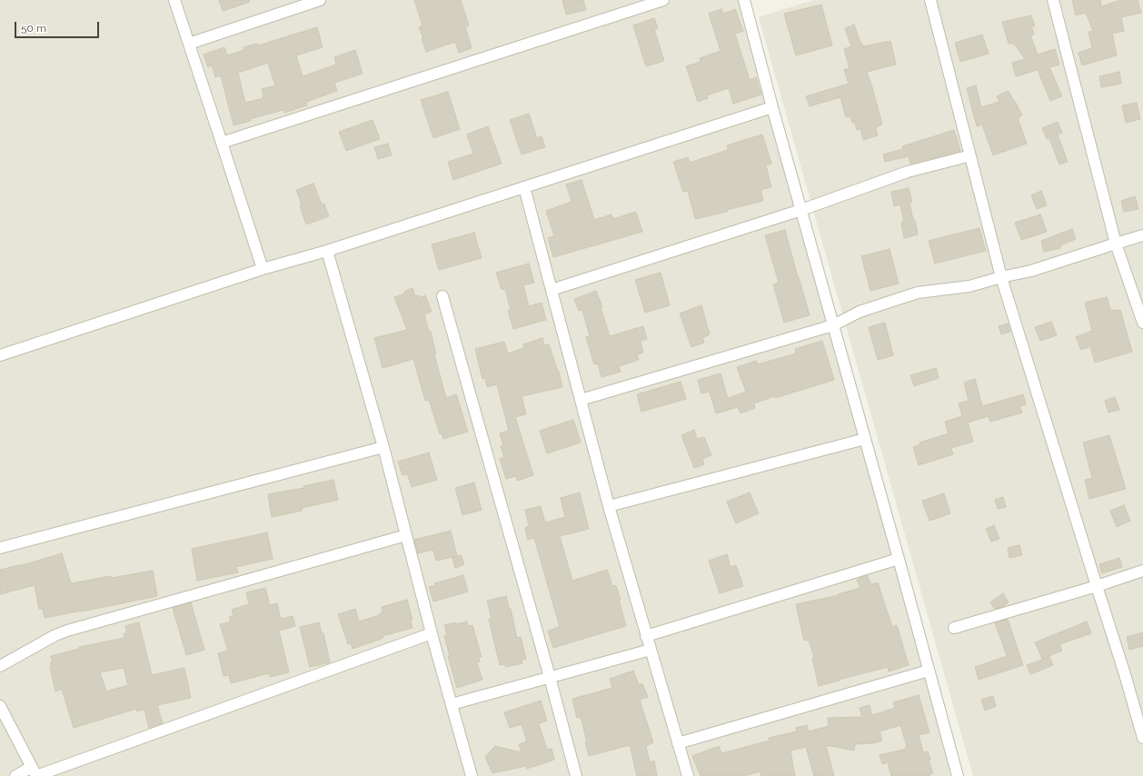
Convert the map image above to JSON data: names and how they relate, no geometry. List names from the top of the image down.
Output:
{
  "scale_bar": "50 m"
}
